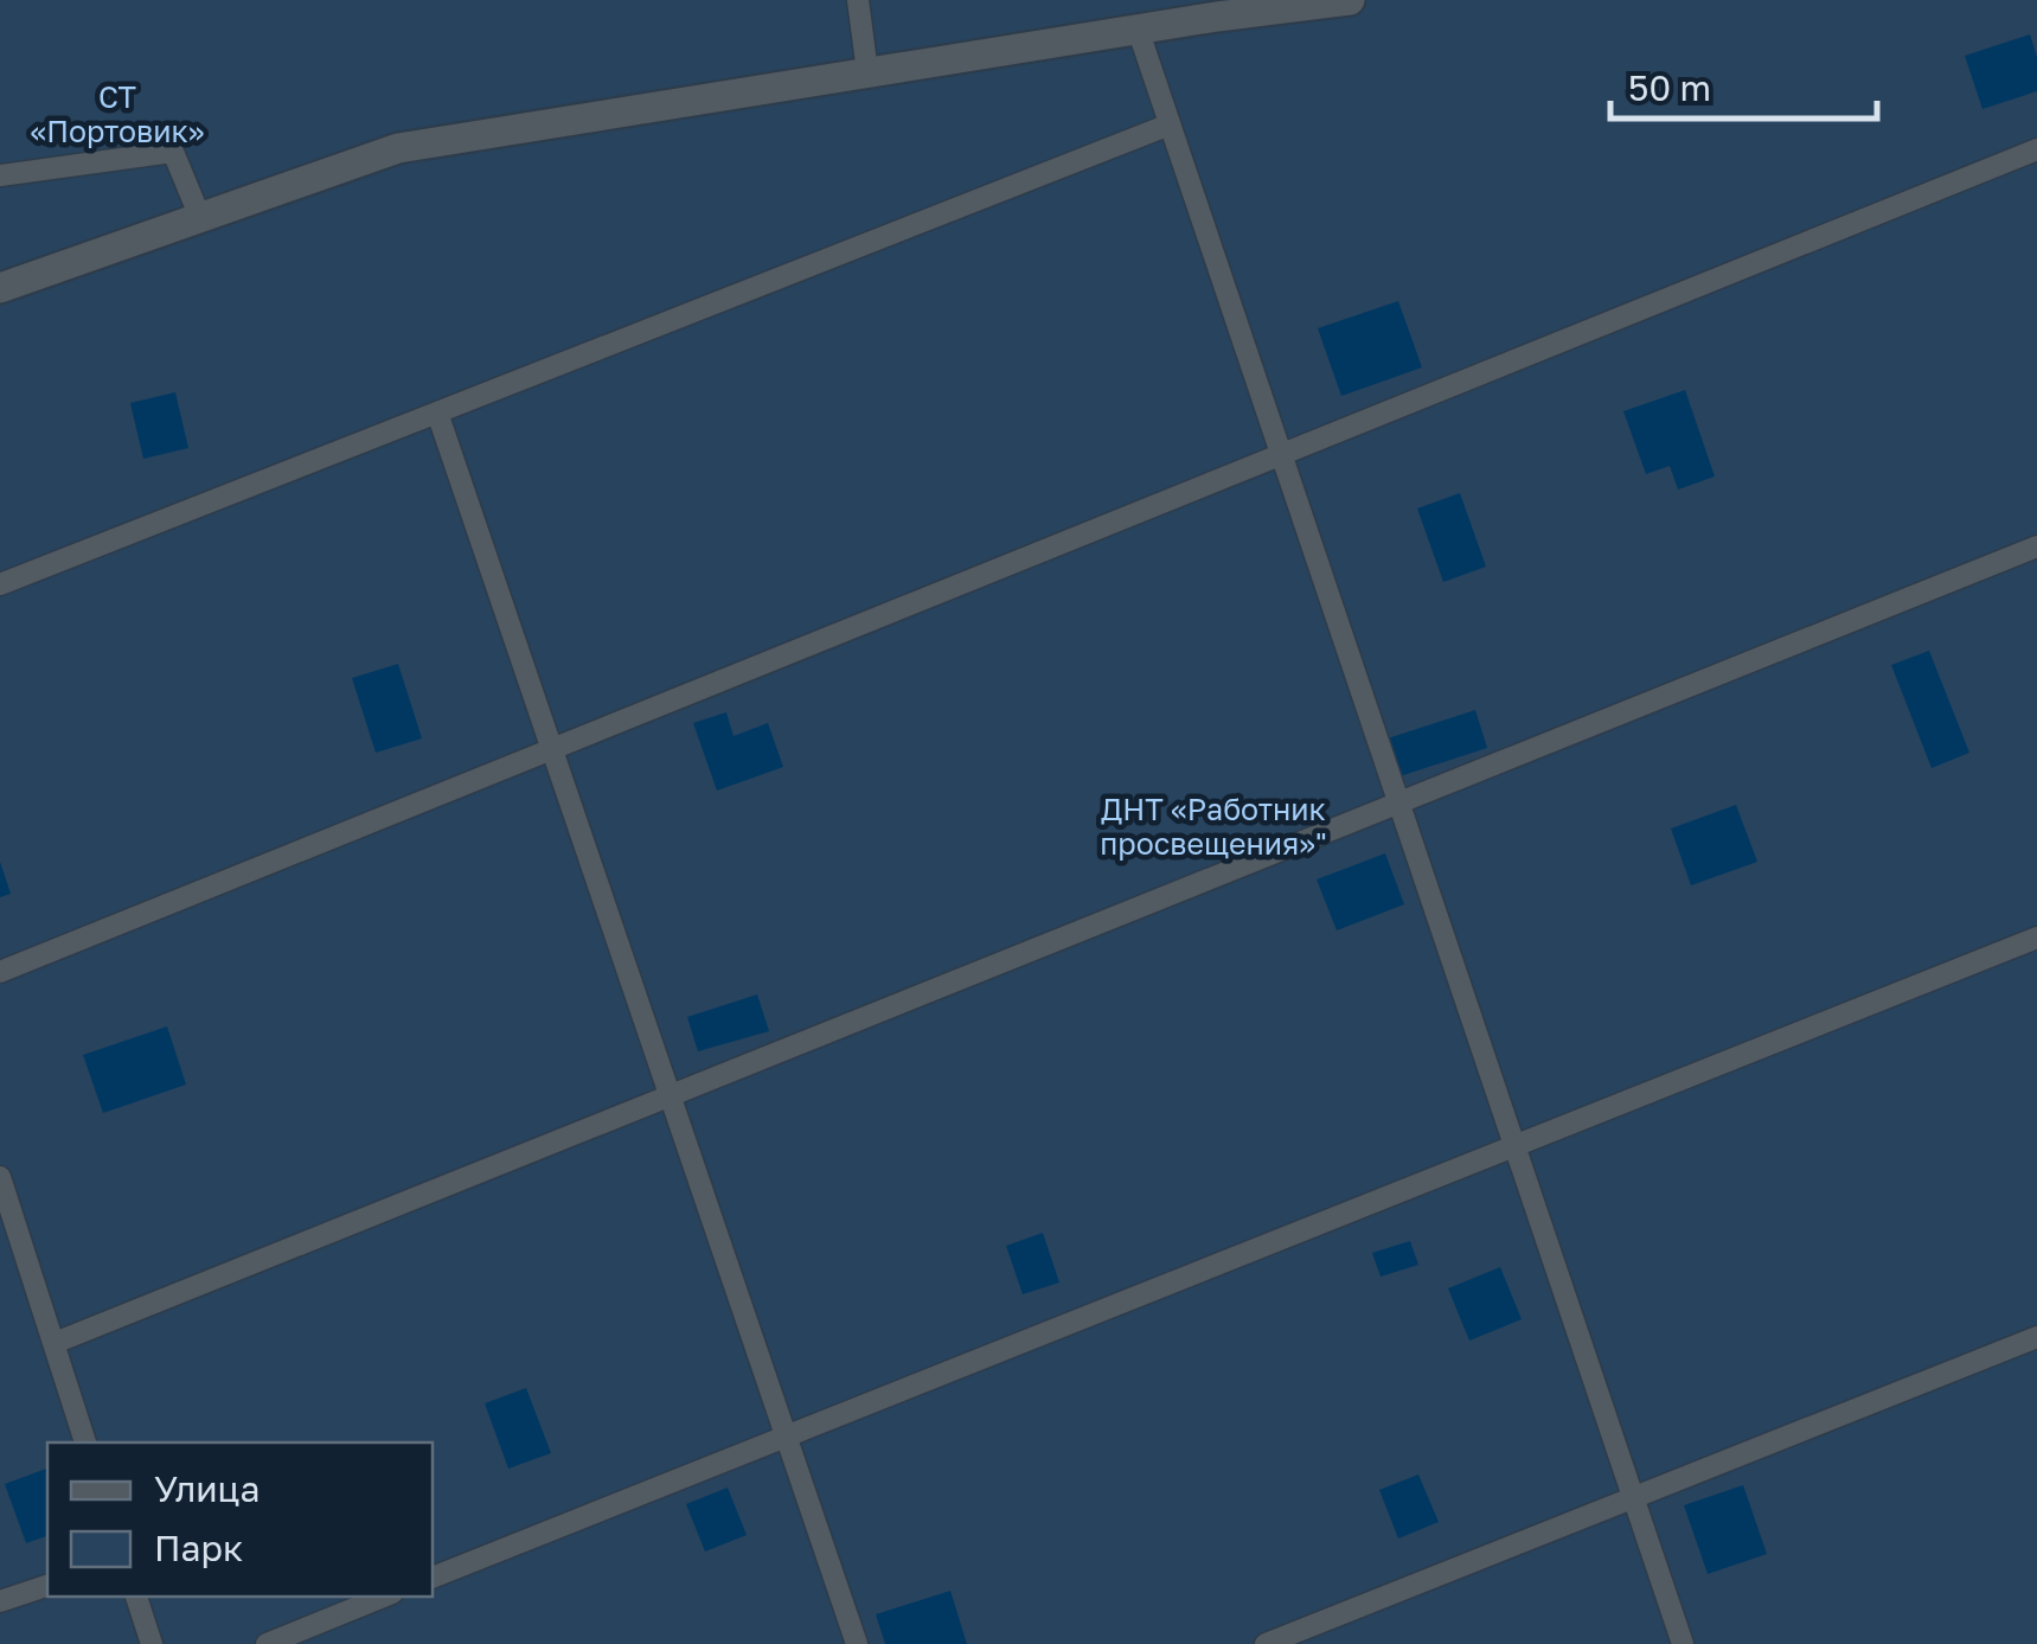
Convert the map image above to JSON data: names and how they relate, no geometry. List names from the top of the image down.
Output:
{
  "parks": ["СТ «Портовик»", "ДНТ «Работник просвещения»\""],
  "legend": ["Улица", "Парк"],
  "scale_bar": "50 m"
}
